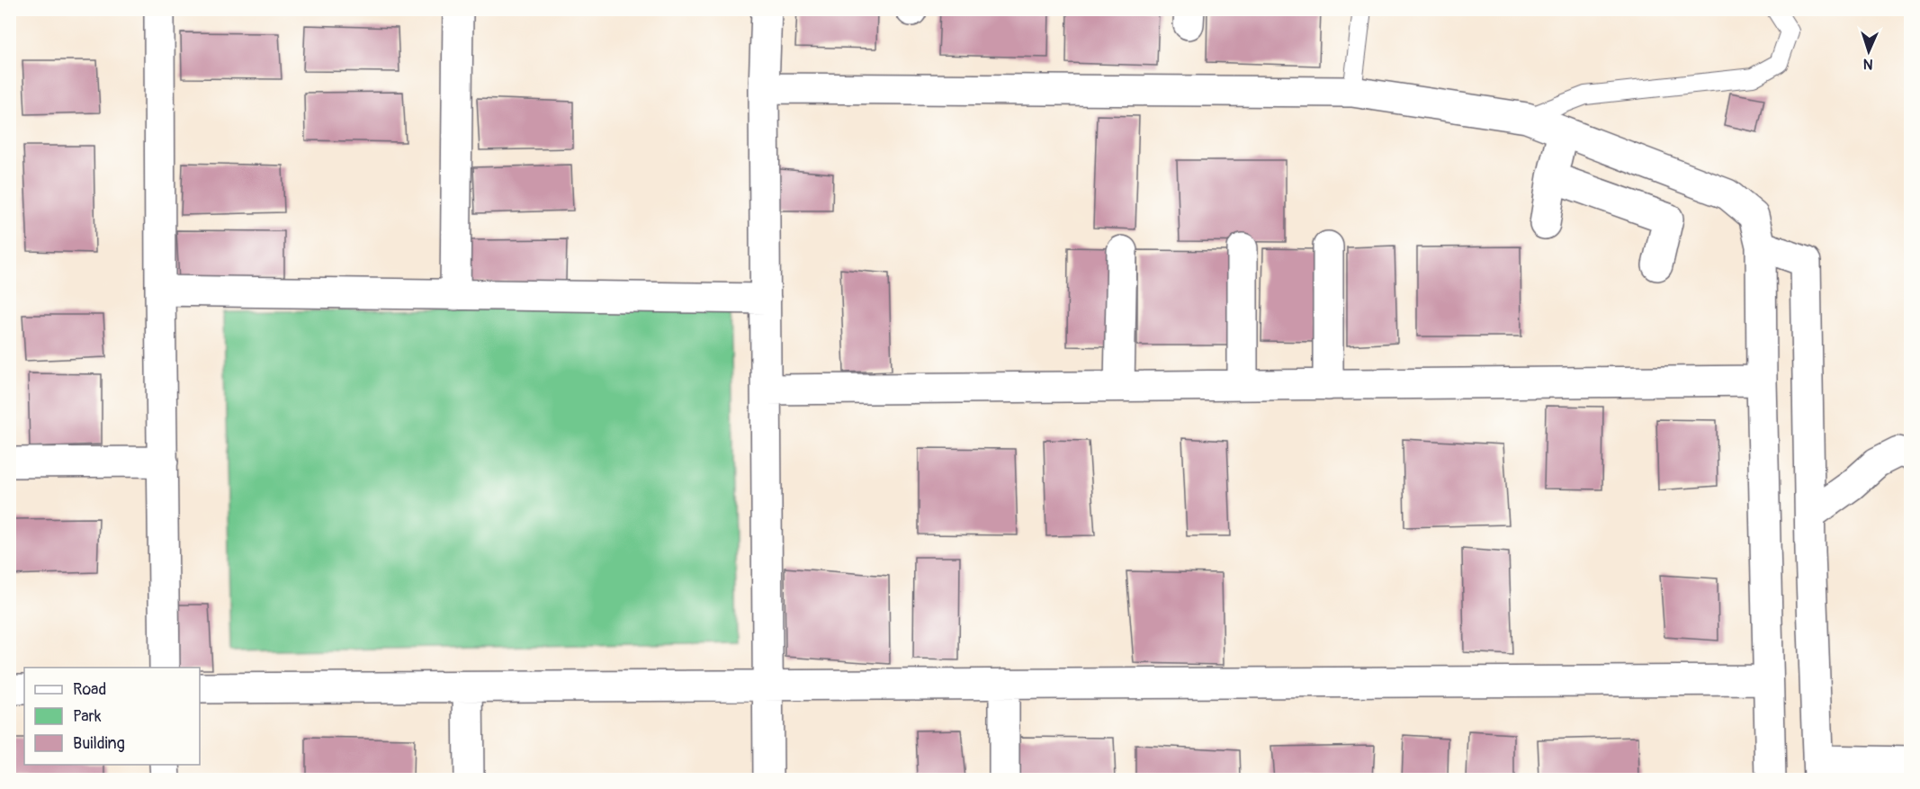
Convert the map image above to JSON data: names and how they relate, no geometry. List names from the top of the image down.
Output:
{
  "legend": ["Road", "Park", "Building"],
  "north": "bottom"
}
